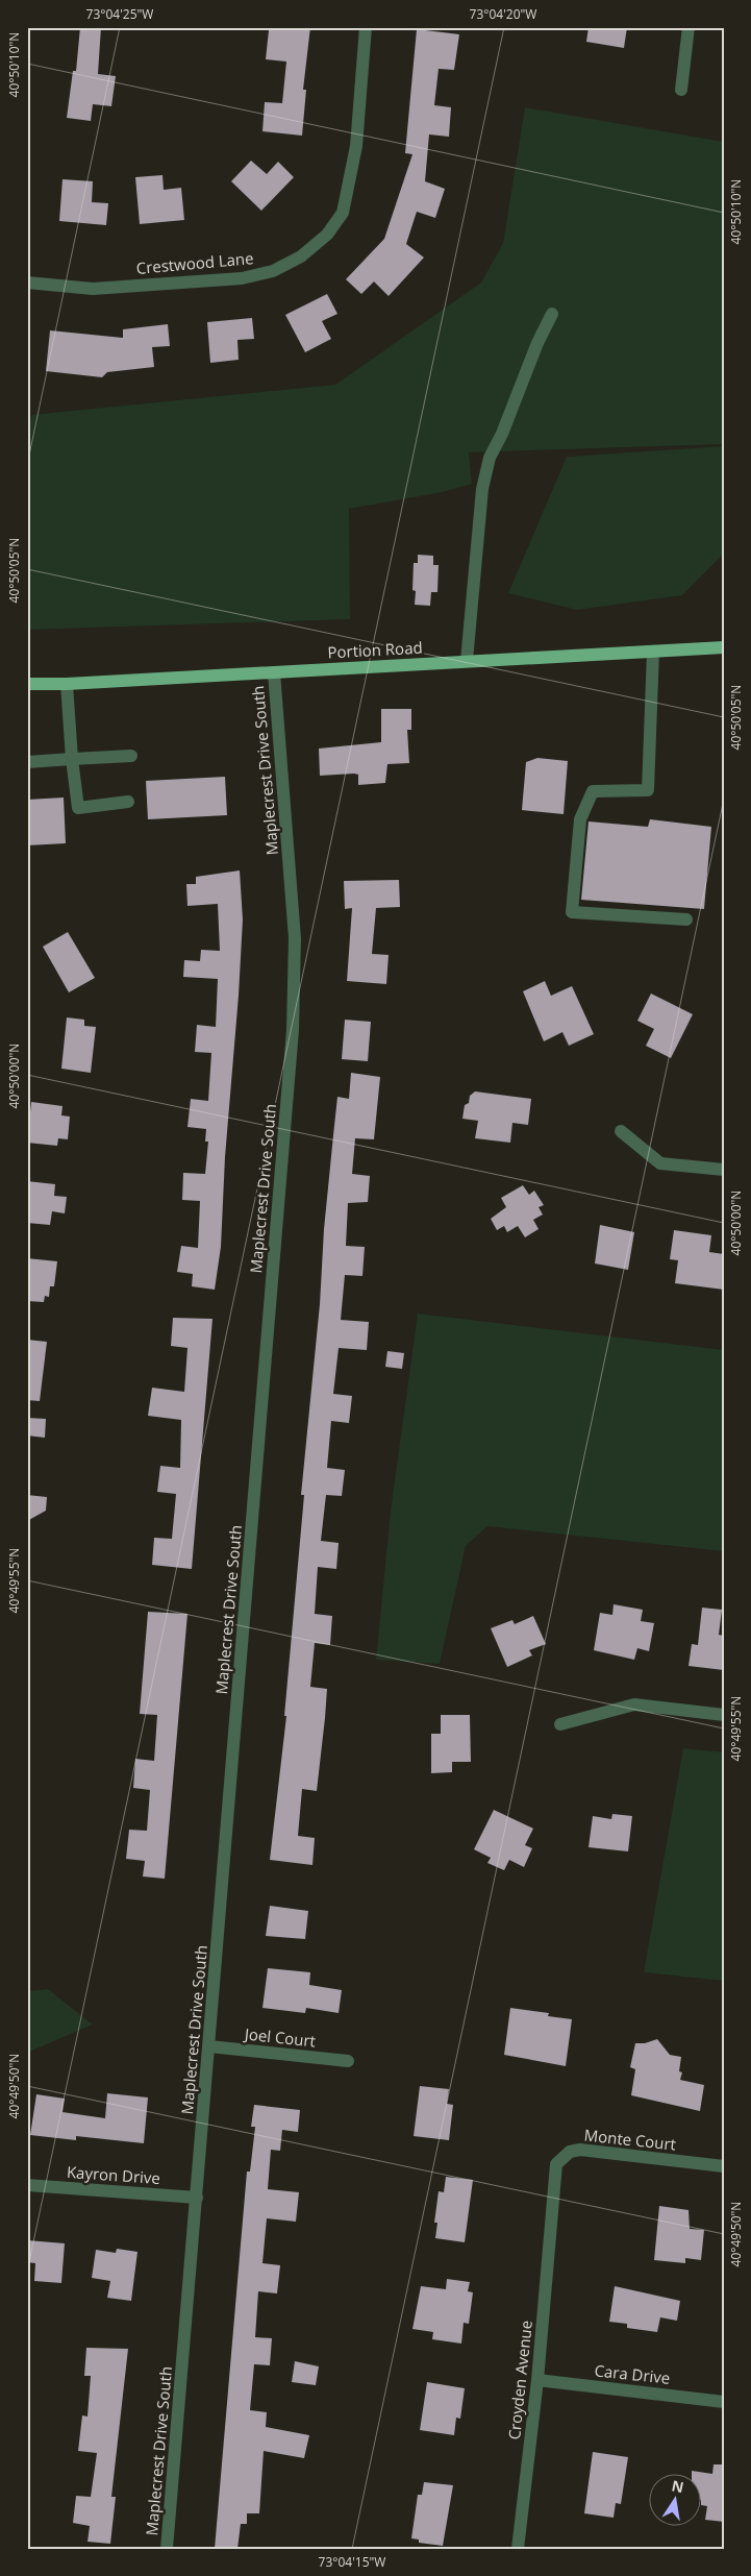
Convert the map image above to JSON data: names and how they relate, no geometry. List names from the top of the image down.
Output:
{
  "streets": {
    "main road": ["Portion Road"],
    "street": [
      "Crestwood Lane",
      "Maplecrest Drive South",
      "Joel Court",
      "Monte Court",
      "Kayron Drive",
      "Cara Drive",
      "Croyden Avenue"
    ]
  },
  "crossings": [
    ["Portion Road", "Maplecrest Drive South"],
    ["Maplecrest Drive South", "Joel Court"],
    ["Maplecrest Drive South", "Kayron Drive"],
    ["Monte Court", "Croyden Avenue"],
    ["Cara Drive", "Croyden Avenue"]
  ],
  "north": "top",
  "coordinates": [
    "73°04'25\"W",
    "73°04'20\"W",
    "40°50'10\"N",
    "40°50'05\"N",
    "40°50'00\"N",
    "40°49'55\"N",
    "40°49'50\"N",
    "73°04'15\"W"
  ]
}
